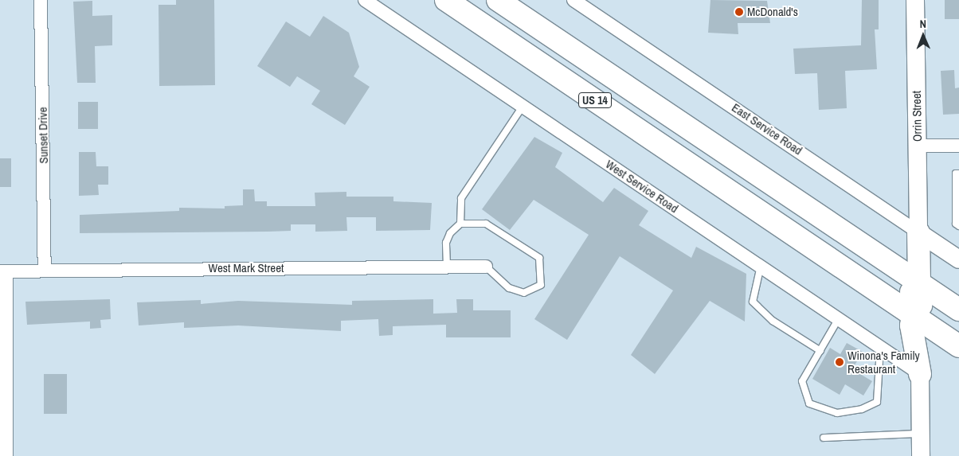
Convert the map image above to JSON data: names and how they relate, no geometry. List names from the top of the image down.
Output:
{
  "streets": {
    "highway": ["US 14"],
    "street": [
      "Orrin Street",
      "East Service Road",
      "Sunset Drive",
      "West Service Road",
      "West Mark Street"
    ]
  },
  "crossings": [
    ["Orrin Street", "East Service Road"],
    ["Sunset Drive", "West Mark Street"]
  ],
  "places": ["McDonald's", "Winona's Family Restaurant"],
  "north": "top"
}
